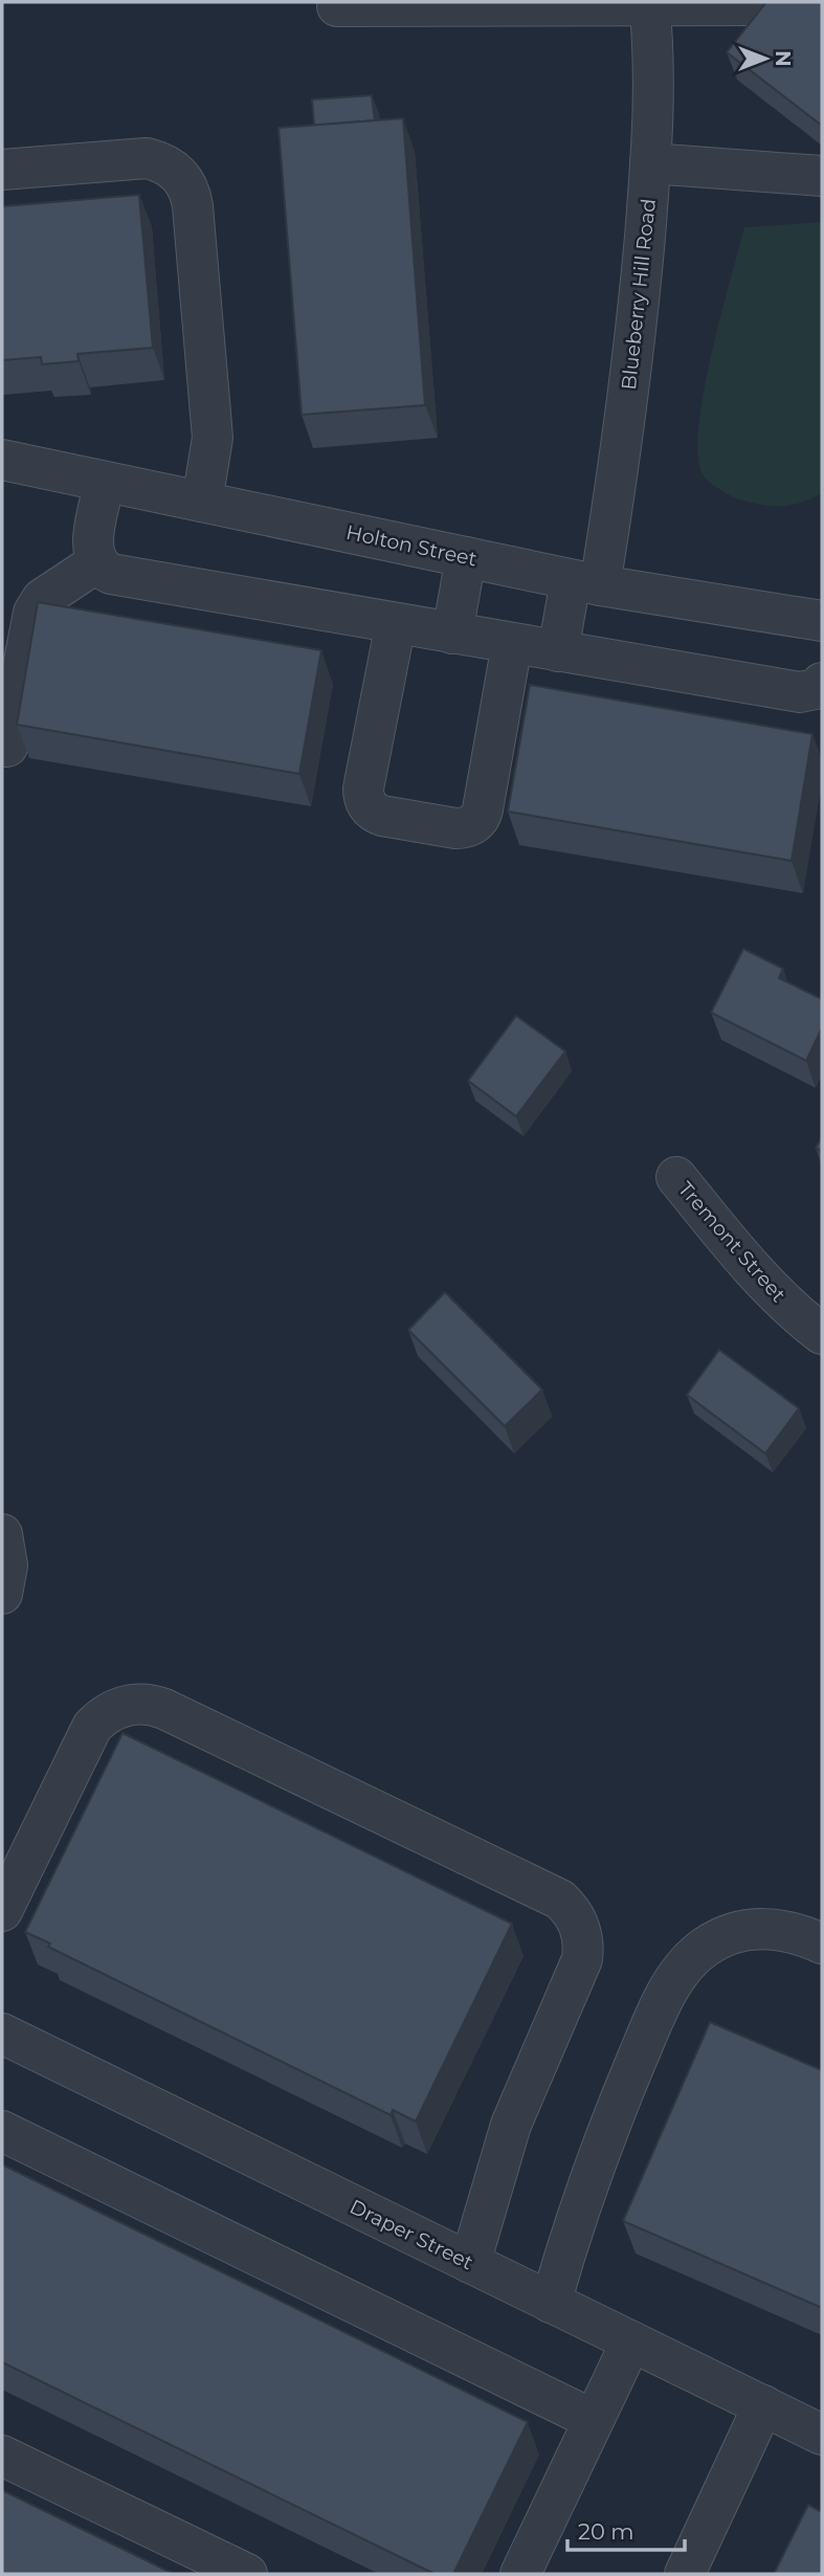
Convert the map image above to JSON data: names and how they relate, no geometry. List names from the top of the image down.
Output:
{
  "streets": {
    "street": [
      "Blueberry Hill Road",
      "Holton Street",
      "Tremont Street",
      "Draper Street"
    ]
  },
  "crossings": [
    ["Blueberry Hill Road", "Holton Street"]
  ],
  "scale_bar": "20 m",
  "north": "right"
}
